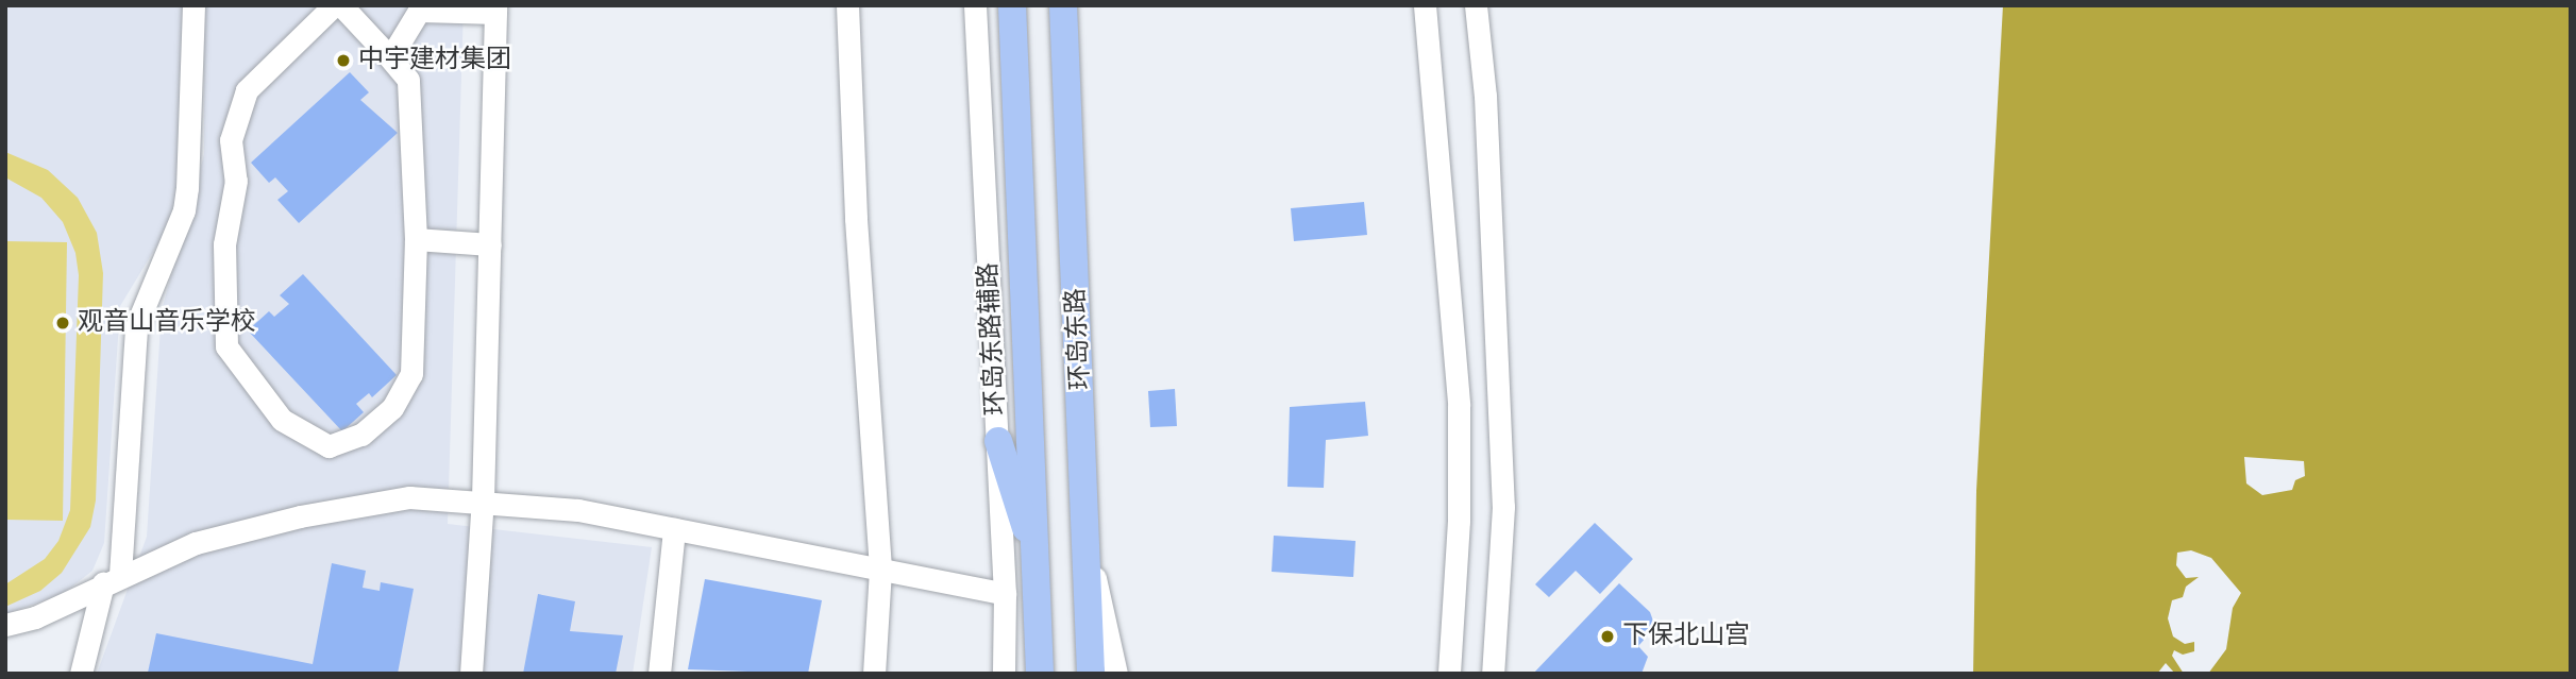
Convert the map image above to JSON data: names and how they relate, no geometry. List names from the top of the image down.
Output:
{
  "streets": {
    "main road": ["环岛东路"],
    "street": ["环岛东路辅路"]
  },
  "places": ["中宇建材集团", "观音山音乐学校", "下保北山宫"]
}
